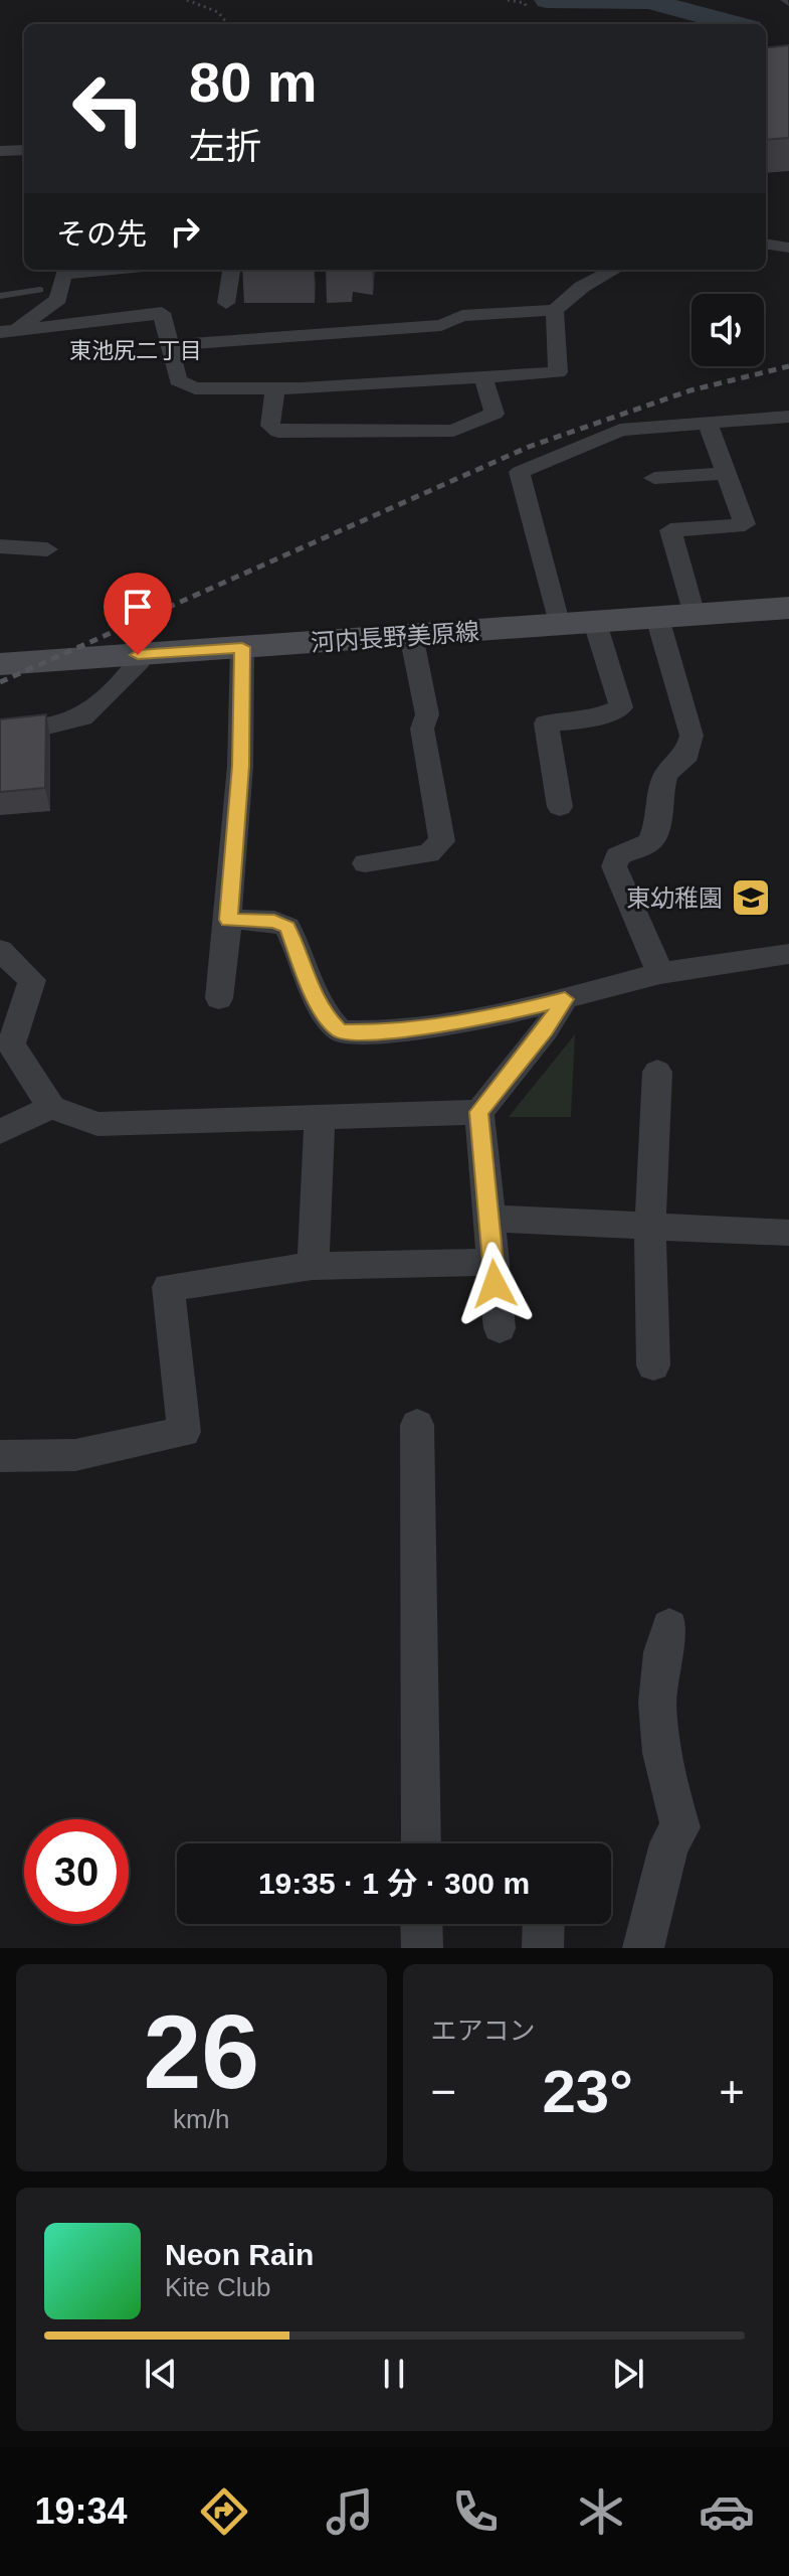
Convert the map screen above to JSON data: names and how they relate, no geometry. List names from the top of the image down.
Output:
{
  "streets": {
    "main road": ["河内長野美原線"]
  },
  "districts": ["東池尻二丁目"],
  "places": {
    "school or university": ["東幼稚園"]
  },
  "page": {
    "turn": ["80 m", "左折"],
    "then": "その先",
    "limit": "30",
    "trip": "19:35 · 1 分 · 300 m",
    "tile": [
      ["26", "km/h"],
      "エアコン"
    ],
    "heat": ["−", "23°", "+"],
    "song": ["Neon Rain", "Kite Club"],
    "tabs": "19:34"
  }
}
